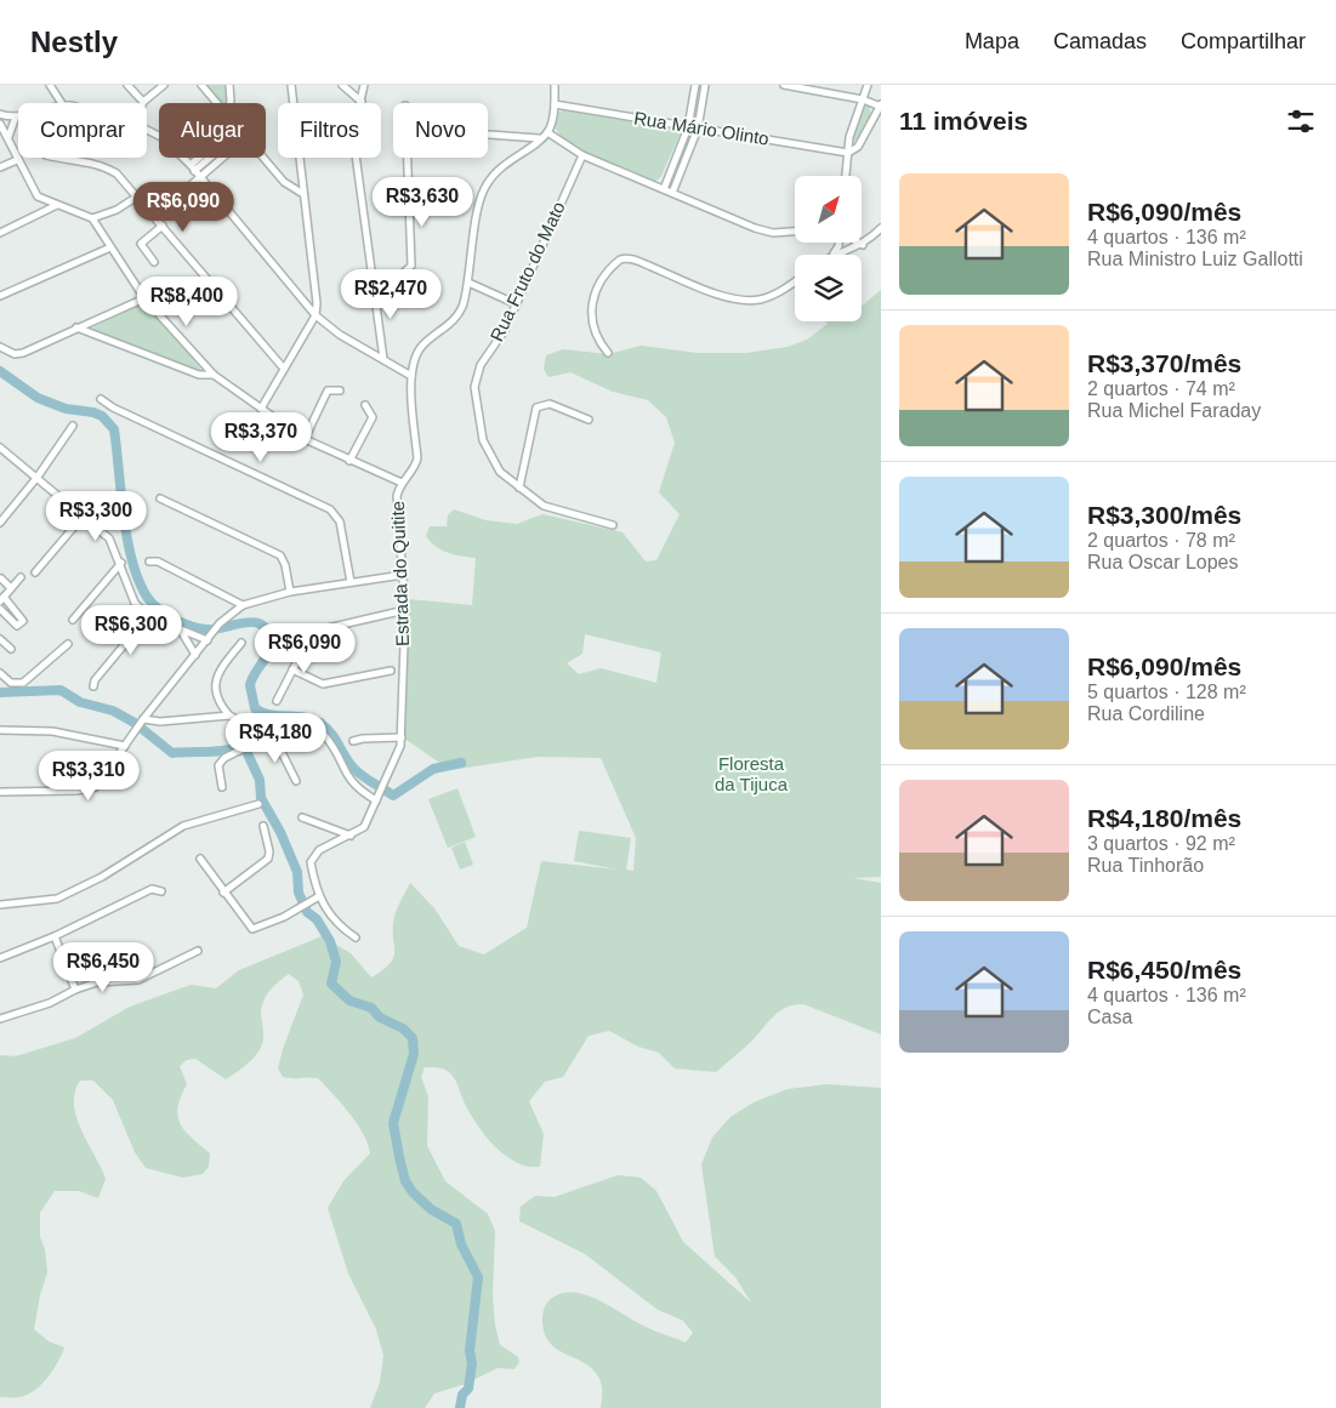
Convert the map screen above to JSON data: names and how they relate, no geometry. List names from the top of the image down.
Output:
{
  "streets": {
    "street": ["Rua Mário Olinto", "Rua Fruto do Mato", "Estrada do Quitite"]
  },
  "parks": ["Floresta da Tijuca"],
  "north": "top right",
  "page": {
    "header": "Nestly",
    "nav": ["Mapa", "Camadas", "Compartilhar"],
    "heading": "11 imóveis",
    "chip": [
      "Comprar",
      "Alugar",
      "Filtros",
      "Novo"
    ],
    "list": [
      {
        "name": "R$6,090/mês",
        "note": "4 quartos · 136 m² · Rua Ministro Luiz Gallotti"
      },
      {
        "name": "R$3,370/mês",
        "note": "2 quartos · 74 m² · Rua Michel Faraday"
      },
      {
        "name": "R$3,300/mês",
        "note": "2 quartos · 78 m² · Rua Oscar Lopes"
      },
      {
        "name": "R$6,090/mês",
        "note": "5 quartos · 128 m² · Rua Cordiline"
      },
      {
        "name": "R$4,180/mês",
        "note": "3 quartos · 92 m² · Rua Tinhorão"
      },
      {
        "name": "R$6,450/mês",
        "note": "4 quartos · 136 m² · Casa"
      }
    ],
    "price": [
      "R$3,630",
      "R$6,090",
      "R$2,470",
      "R$8,400",
      "R$3,370",
      "R$3,300",
      "R$6,300",
      "R$6,090",
      "R$4,180",
      "R$3,310",
      "R$6,450"
    ]
  }
}
